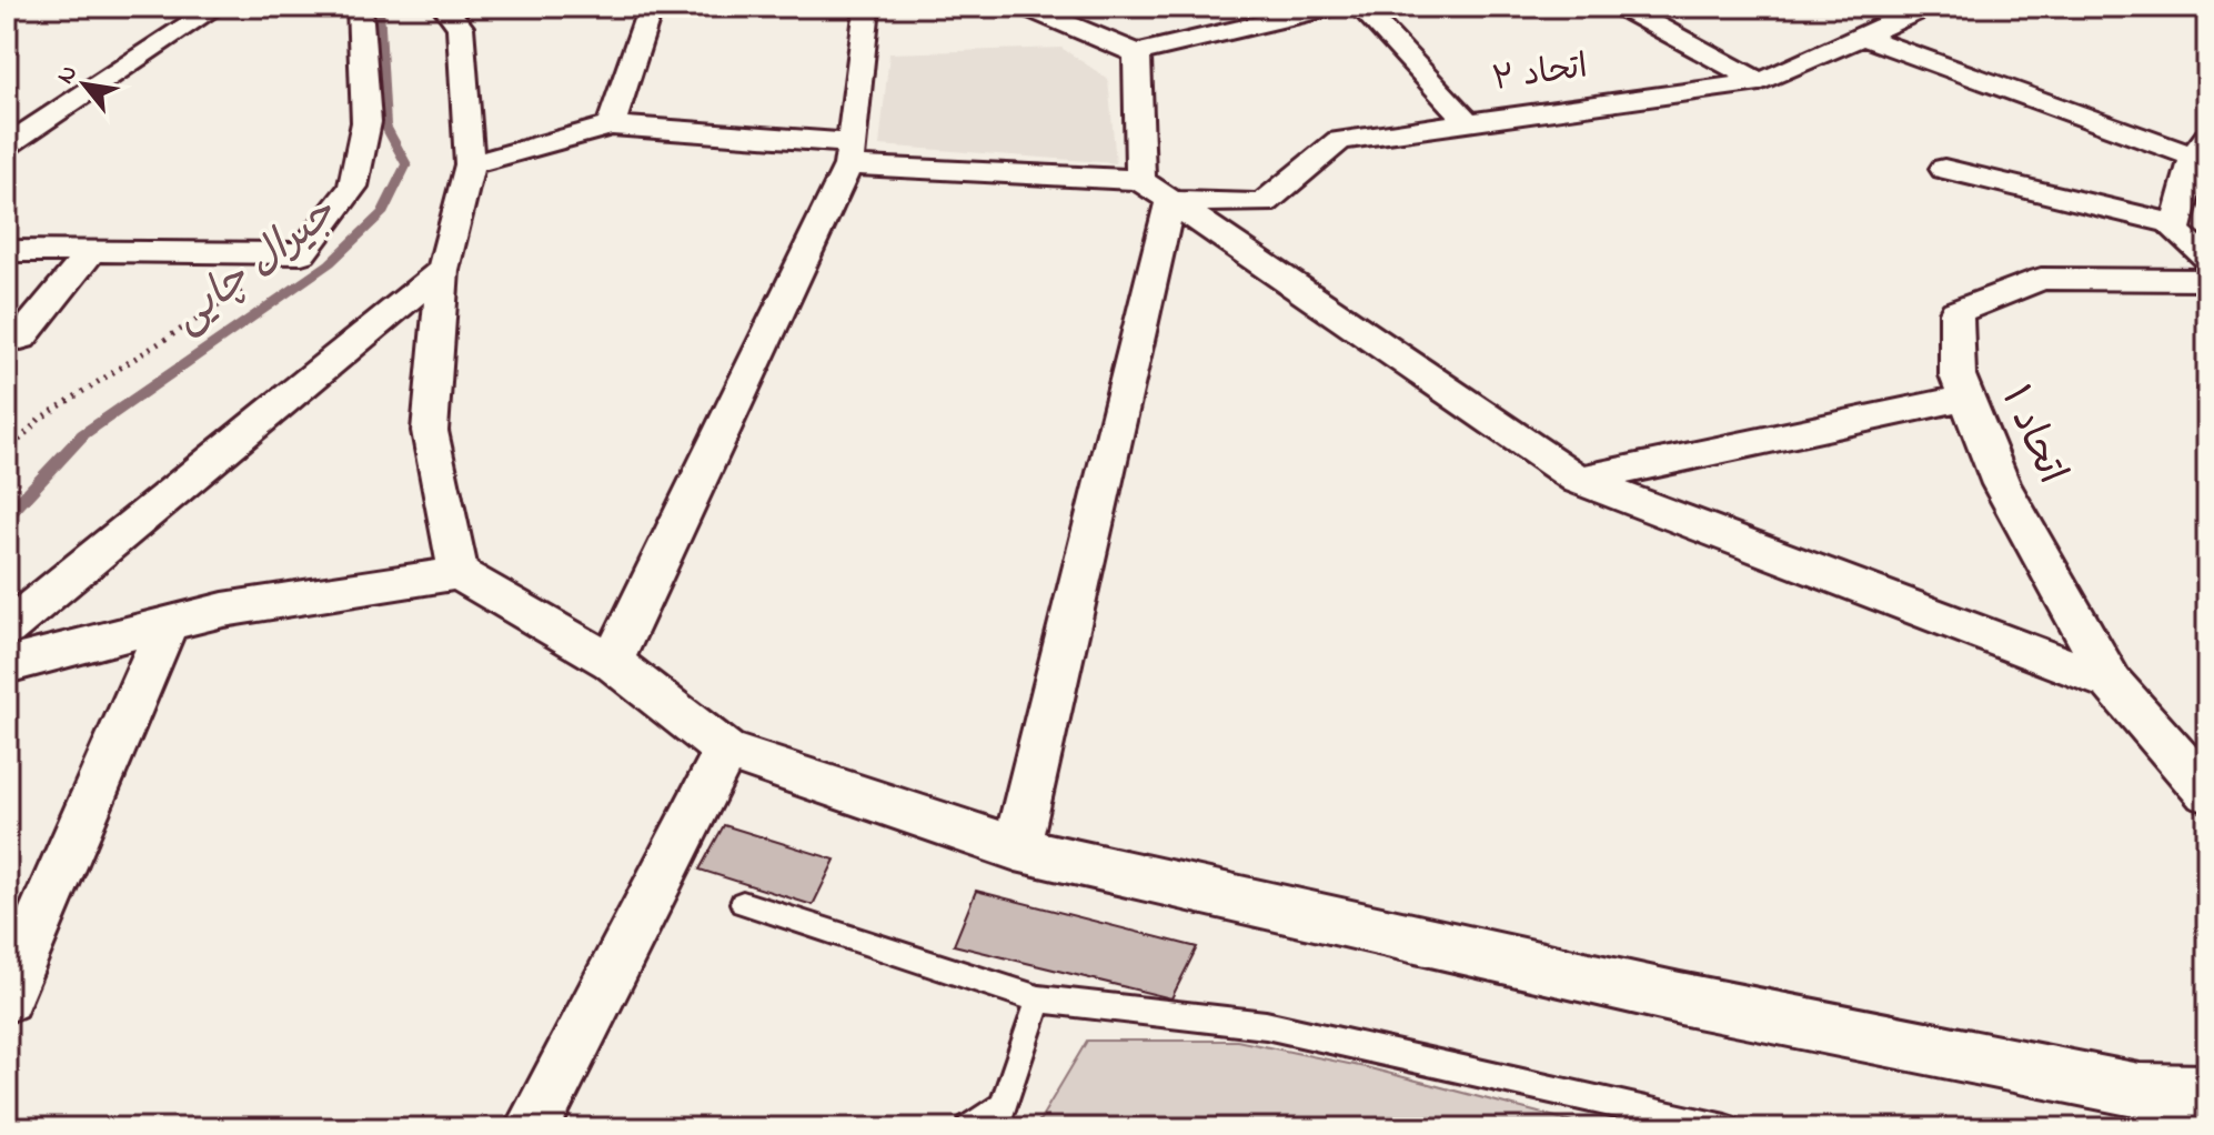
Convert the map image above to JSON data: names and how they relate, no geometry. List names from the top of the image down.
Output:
{
  "streets": {
    "street": ["اتحاد ۲", "اتحاد ۱"]
  },
  "water": ["جیرال چایی"],
  "north": "top left"
}
